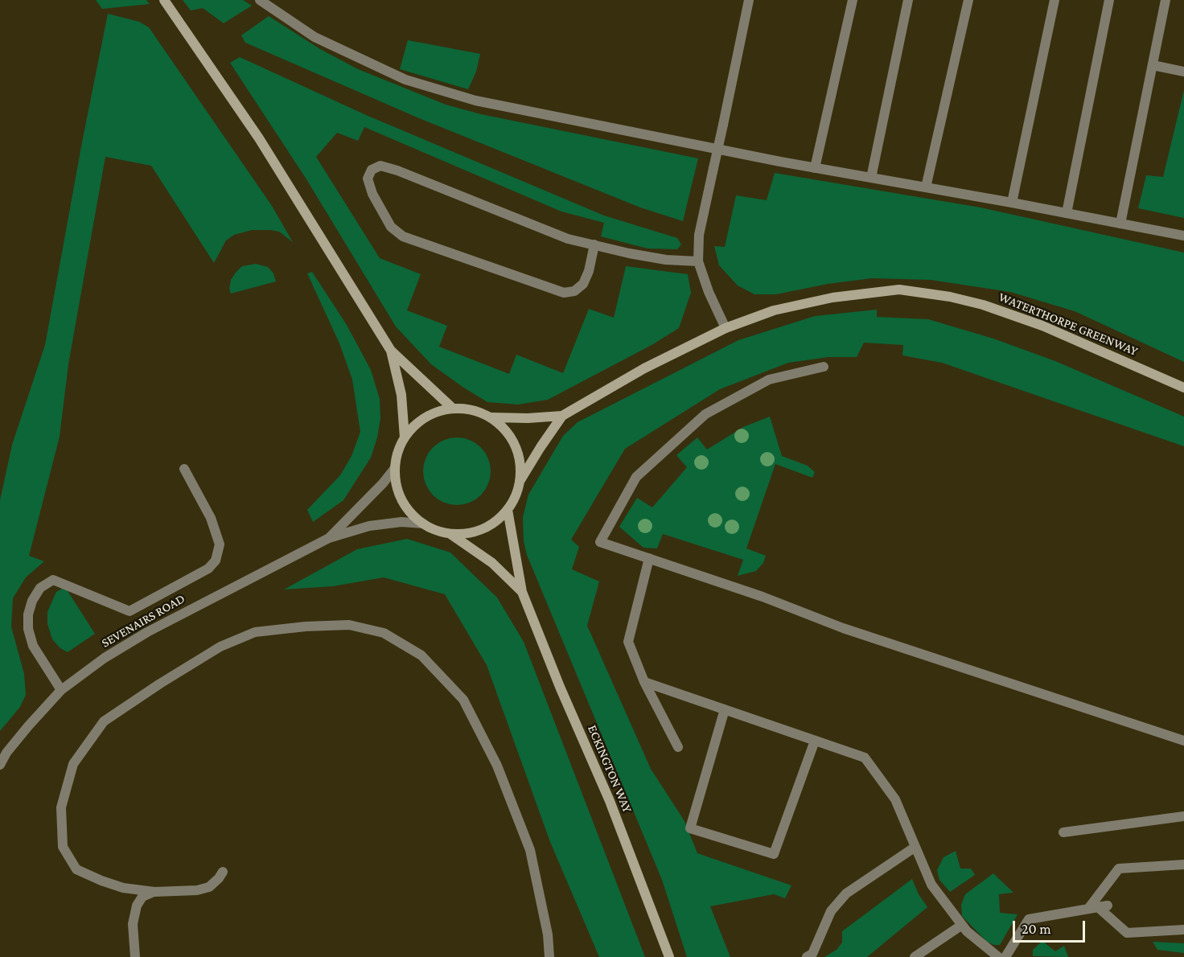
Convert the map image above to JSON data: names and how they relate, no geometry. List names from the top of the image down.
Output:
{
  "streets": {
    "main road": ["WATERTHORPE GREENWAY", "ECKINGTON WAY"],
    "street": ["SEVENAIRS ROAD"]
  },
  "crossings": [
    ["WATERTHORPE GREENWAY", "SEVENAIRS ROAD"],
    ["WATERTHORPE GREENWAY", "ECKINGTON WAY"],
    ["SEVENAIRS ROAD", "ECKINGTON WAY"]
  ],
  "scale_bar": "20 m"
}
